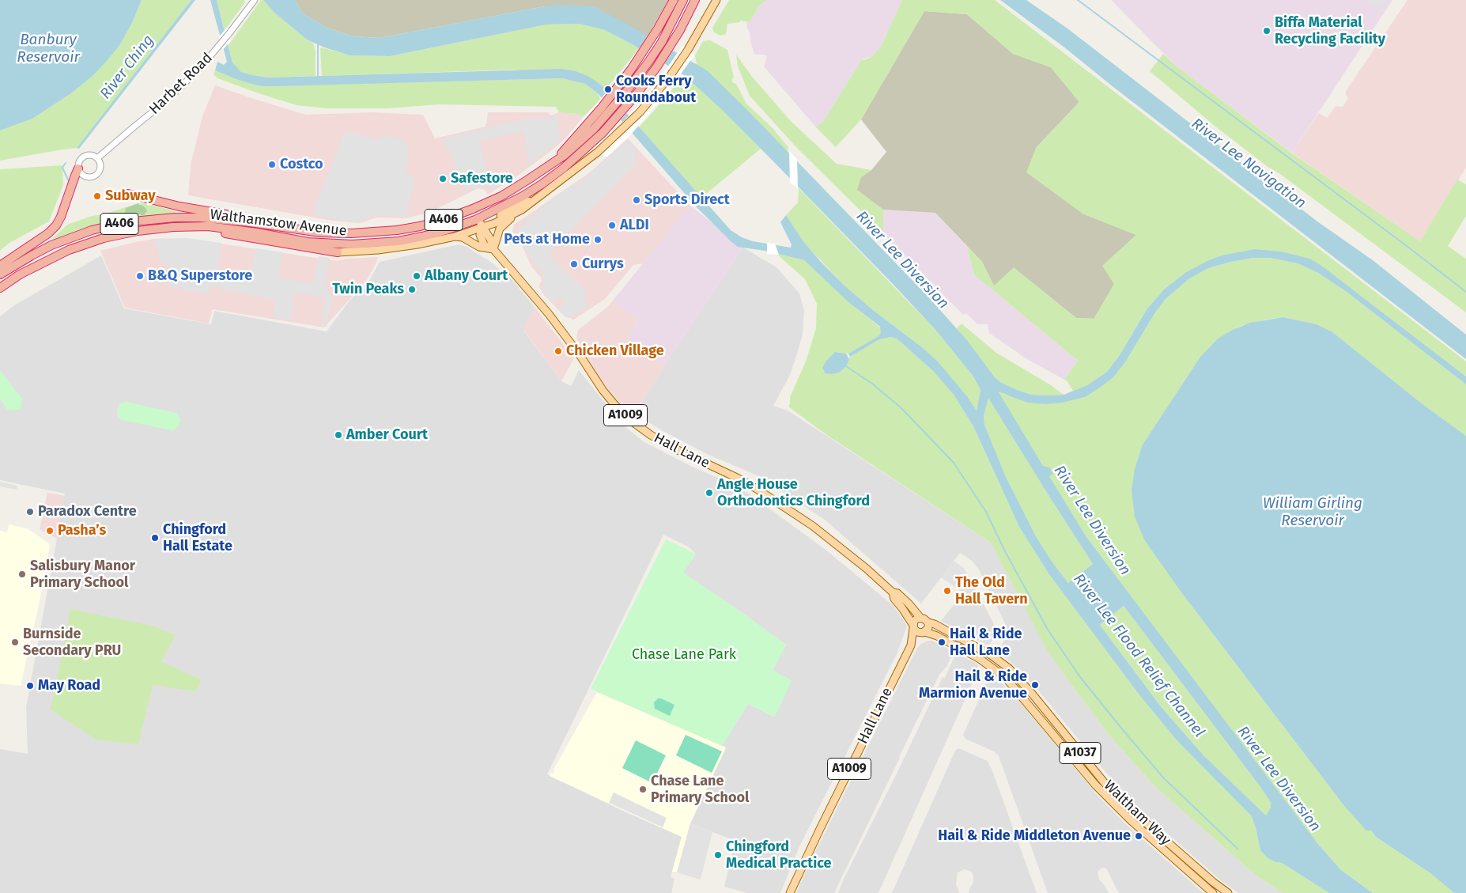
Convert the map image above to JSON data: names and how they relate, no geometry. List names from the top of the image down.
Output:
{
  "streets": {
    "highway": ["A406", "Walthamstow Avenue"],
    "main road": [
      "A1009",
      "Hall Lane",
      "A1037",
      "Waltham Way"
    ],
    "street": ["Harbet Road"]
  },
  "crossings": [
    ["A406", "Walthamstow Avenue"],
    ["Hall Lane", "Waltham Way"],
    ["A1037", "Waltham Way"]
  ],
  "water": [
    "Banbury Reservoir",
    "River Ching",
    "River Lee Navigation",
    "River Lee Diversion",
    "William Girling Reservoir",
    "River Lee Flood Relief Channel"
  ],
  "parks": ["Chase Lane Park"],
  "places": [
    "Biffa Material Recycling Facility",
    "Cooks Ferry Roundabout",
    "Costco",
    "Safestore",
    "Subway",
    "Sports Direct",
    "ALDI",
    "Pets at Home",
    "Currys",
    "B&Q Superstore",
    "Albany Court",
    "Twin Peaks",
    "Chicken Village",
    "Amber Court",
    "Angle House Orthodontics Chingford",
    "Paradox Centre",
    "Pasha’s",
    "Chingford Hall Estate",
    "Salisbury Manor Primary School",
    "The Old Hall Tavern",
    "Burnside Secondary PRU",
    "Hail & Ride Hall Lane",
    "Hail & Ride Marmion Avenue",
    "May Road",
    "Chase Lane Primary School",
    "Hail & Ride Middleton Avenue",
    "Chingford Medical Practice"
  ]
}
